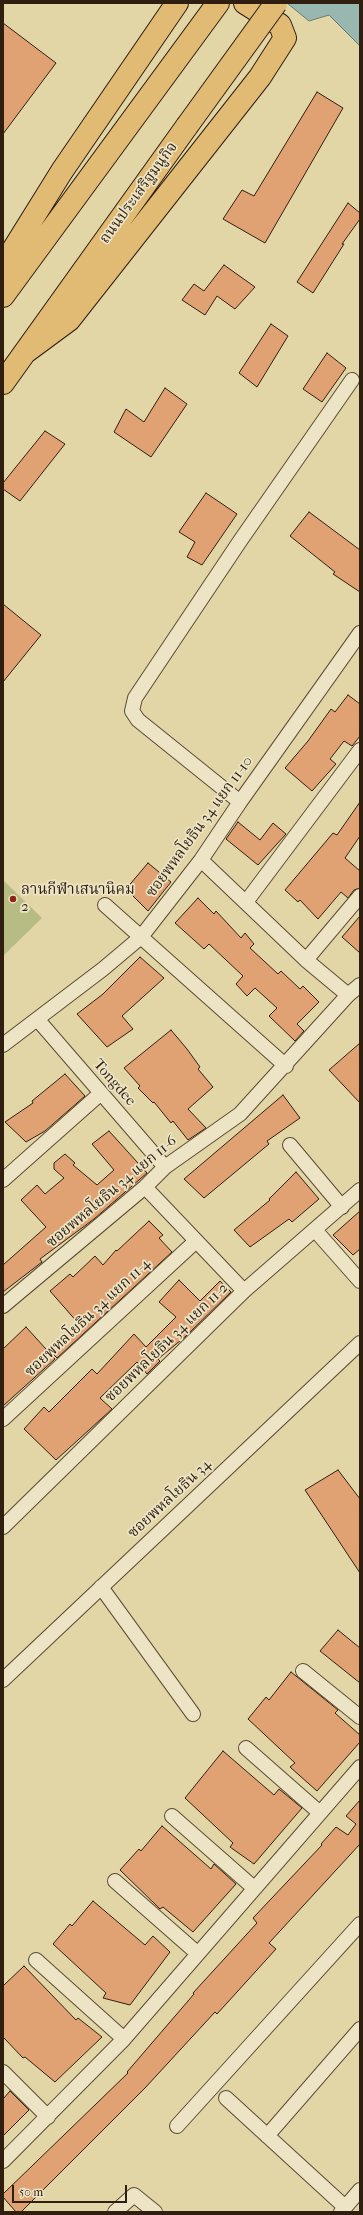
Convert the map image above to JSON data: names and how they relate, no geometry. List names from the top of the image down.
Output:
{
  "streets": {
    "main road": ["ถนนประเสริฐมนูกิจ"],
    "street": [
      "ซอยพหลโยธิน 34 แยก 11-10",
      "Tongdee",
      "ซอยพหลโยธิน 34 แยก 11-6",
      "ซอยพหลโยธิน 34 แยก 11-4",
      "ซอยพหลโยธิน 34 แยก 11-2",
      "ซอยพหลโยธิน 34"
    ]
  },
  "crossings": [
    ["ซอยพหลโยธิน 34 แยก 11-10", "Tongdee"],
    ["Tongdee", "ซอยพหลโยธิน 34 แยก 11-6"]
  ],
  "places": ["ลานกีฬาเสนานิคม 2"],
  "scale_bar": "50 m"
}
